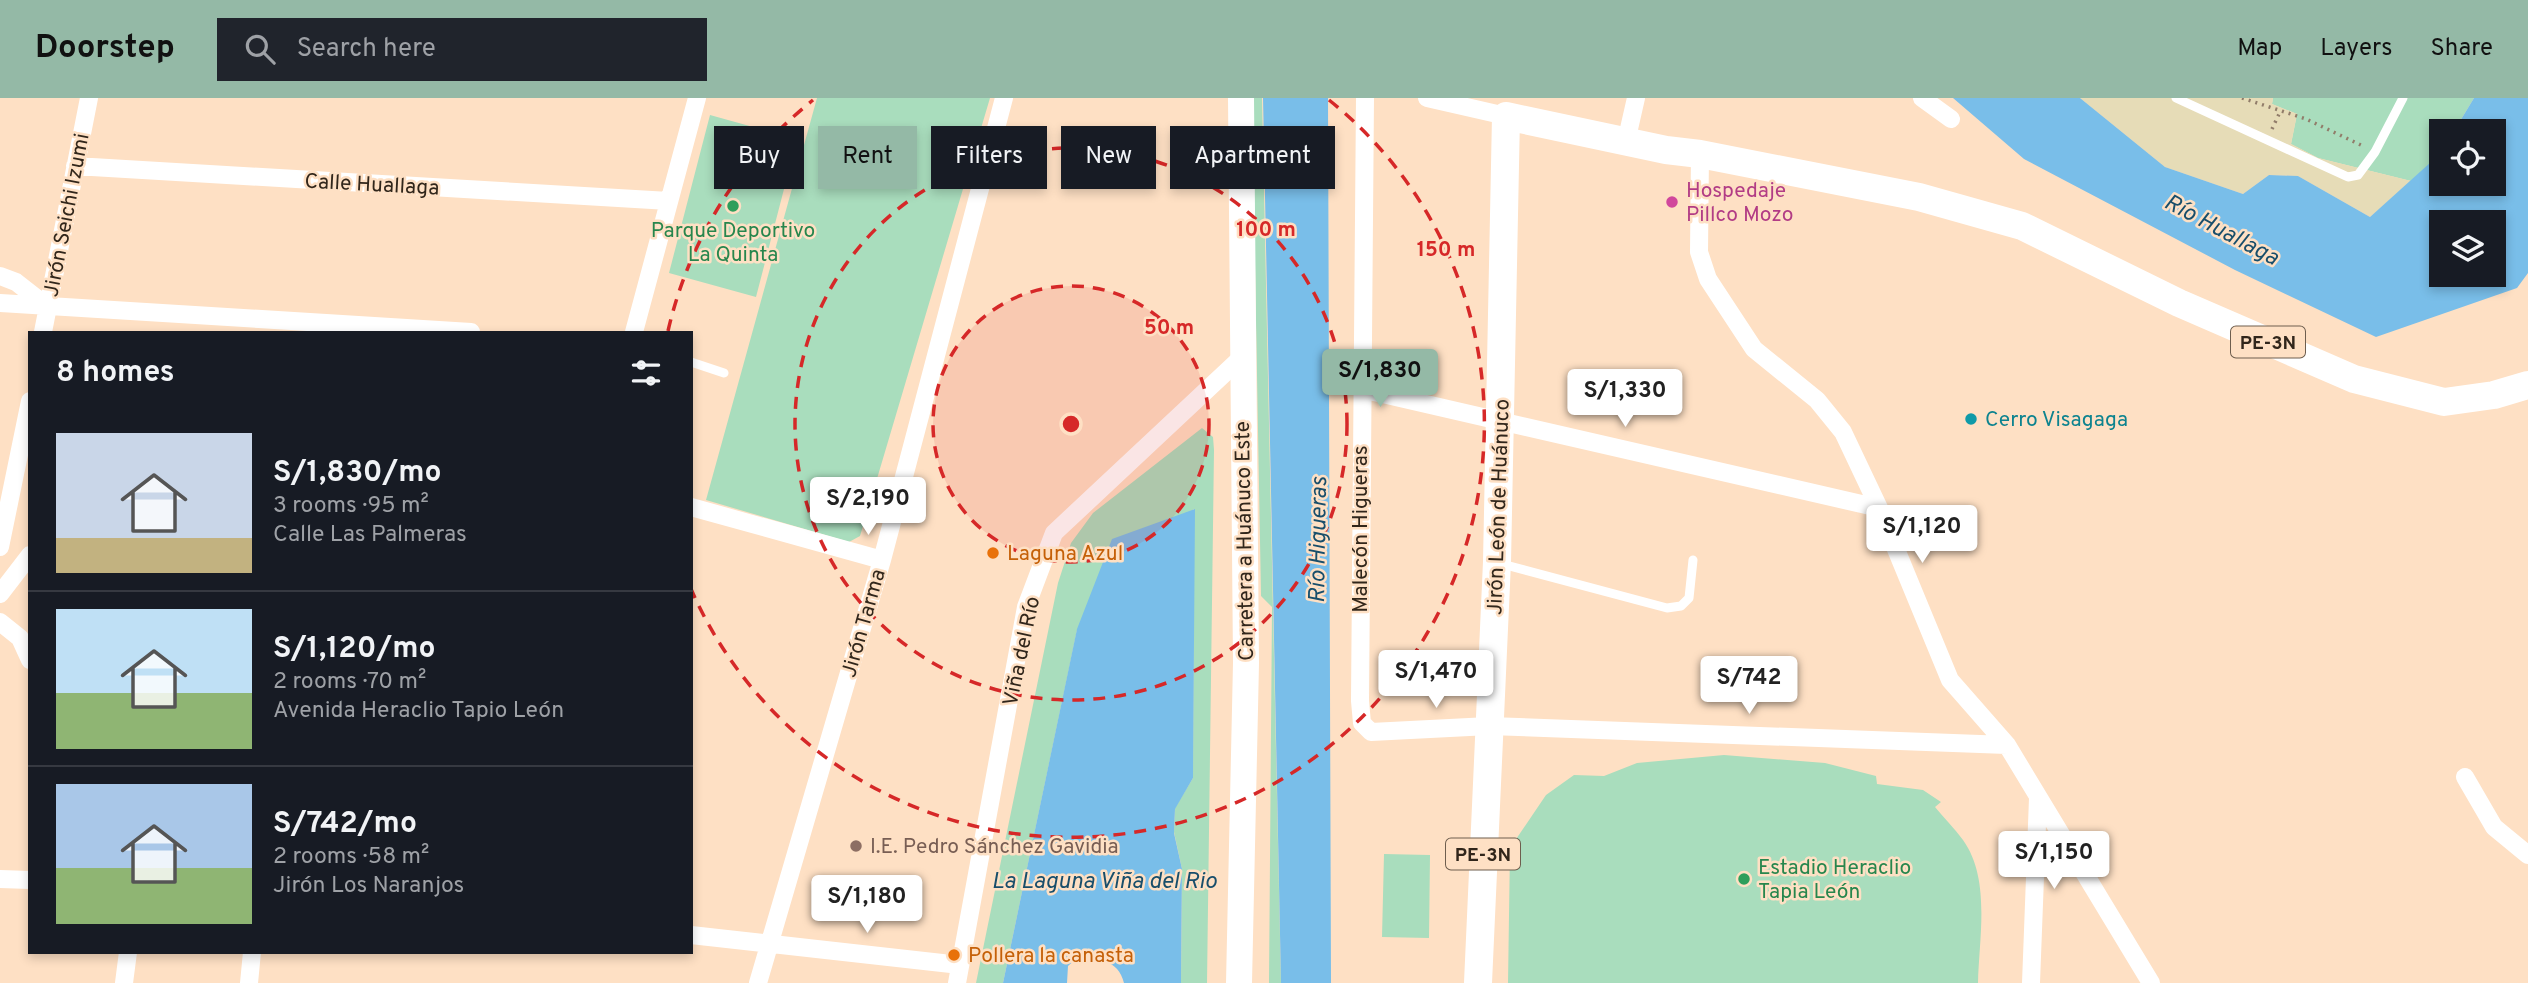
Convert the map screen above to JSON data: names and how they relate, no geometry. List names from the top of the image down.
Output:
{
  "streets": {
    "highway": ["PE-3N", "Jirón León de Huánuco"],
    "main road": ["Carretera a Huánuco Este"],
    "street": [
      "Calle Huallaga",
      "Jirón Seichi Izumi",
      "Malecón Higueras",
      "Jirón Tarma",
      "Viña del Río"
    ]
  },
  "crossings": [
    ["Calle Huallaga", "Jirón Seichi Izumi"],
    ["PE-3N", "Jirón León de Huánuco"],
    ["Jirón León de Huánuco", "Malecón Higueras"],
    ["Carretera a Huánuco Este", "Viña del Río"]
  ],
  "water": ["Río Huallaga", "Río Higueras", "La Laguna Viña del Rio"],
  "places": [
    "Hospedaje Pillco Mozo",
    "Parque Deportivo La Quinta",
    "Cerro Visagaga",
    "Laguna Azul",
    "I.E. Pedro Sánchez Gavidia",
    "Estadio Heraclio Tapia León",
    "Pollera la canasta"
  ],
  "page": {
    "header": "Doorstep",
    "search": "Search here",
    "nav": ["Map", "Layers", "Share"],
    "chip": [
      "Buy",
      "Rent",
      "Filters",
      "New",
      "Apartment"
    ],
    "heading": "8 homes",
    "price": [
      "S/1,830",
      "S/1,330",
      "S/2,190",
      "S/1,120",
      "S/1,470",
      "S/742",
      "S/1,150",
      "S/1,180"
    ],
    "list": [
      {
        "name": "S/1,830/mo",
        "note": "3 rooms · 95 m² · Calle Las Palmeras"
      },
      {
        "name": "S/1,120/mo",
        "note": "2 rooms · 70 m² · Avenida Heraclio Tapio León"
      },
      {
        "name": "S/742/mo",
        "note": "2 rooms · 58 m² · Jirón Los Naranjos"
      }
    ]
  },
  "rings": ["100 m", "150 m", "50 m"]
}
